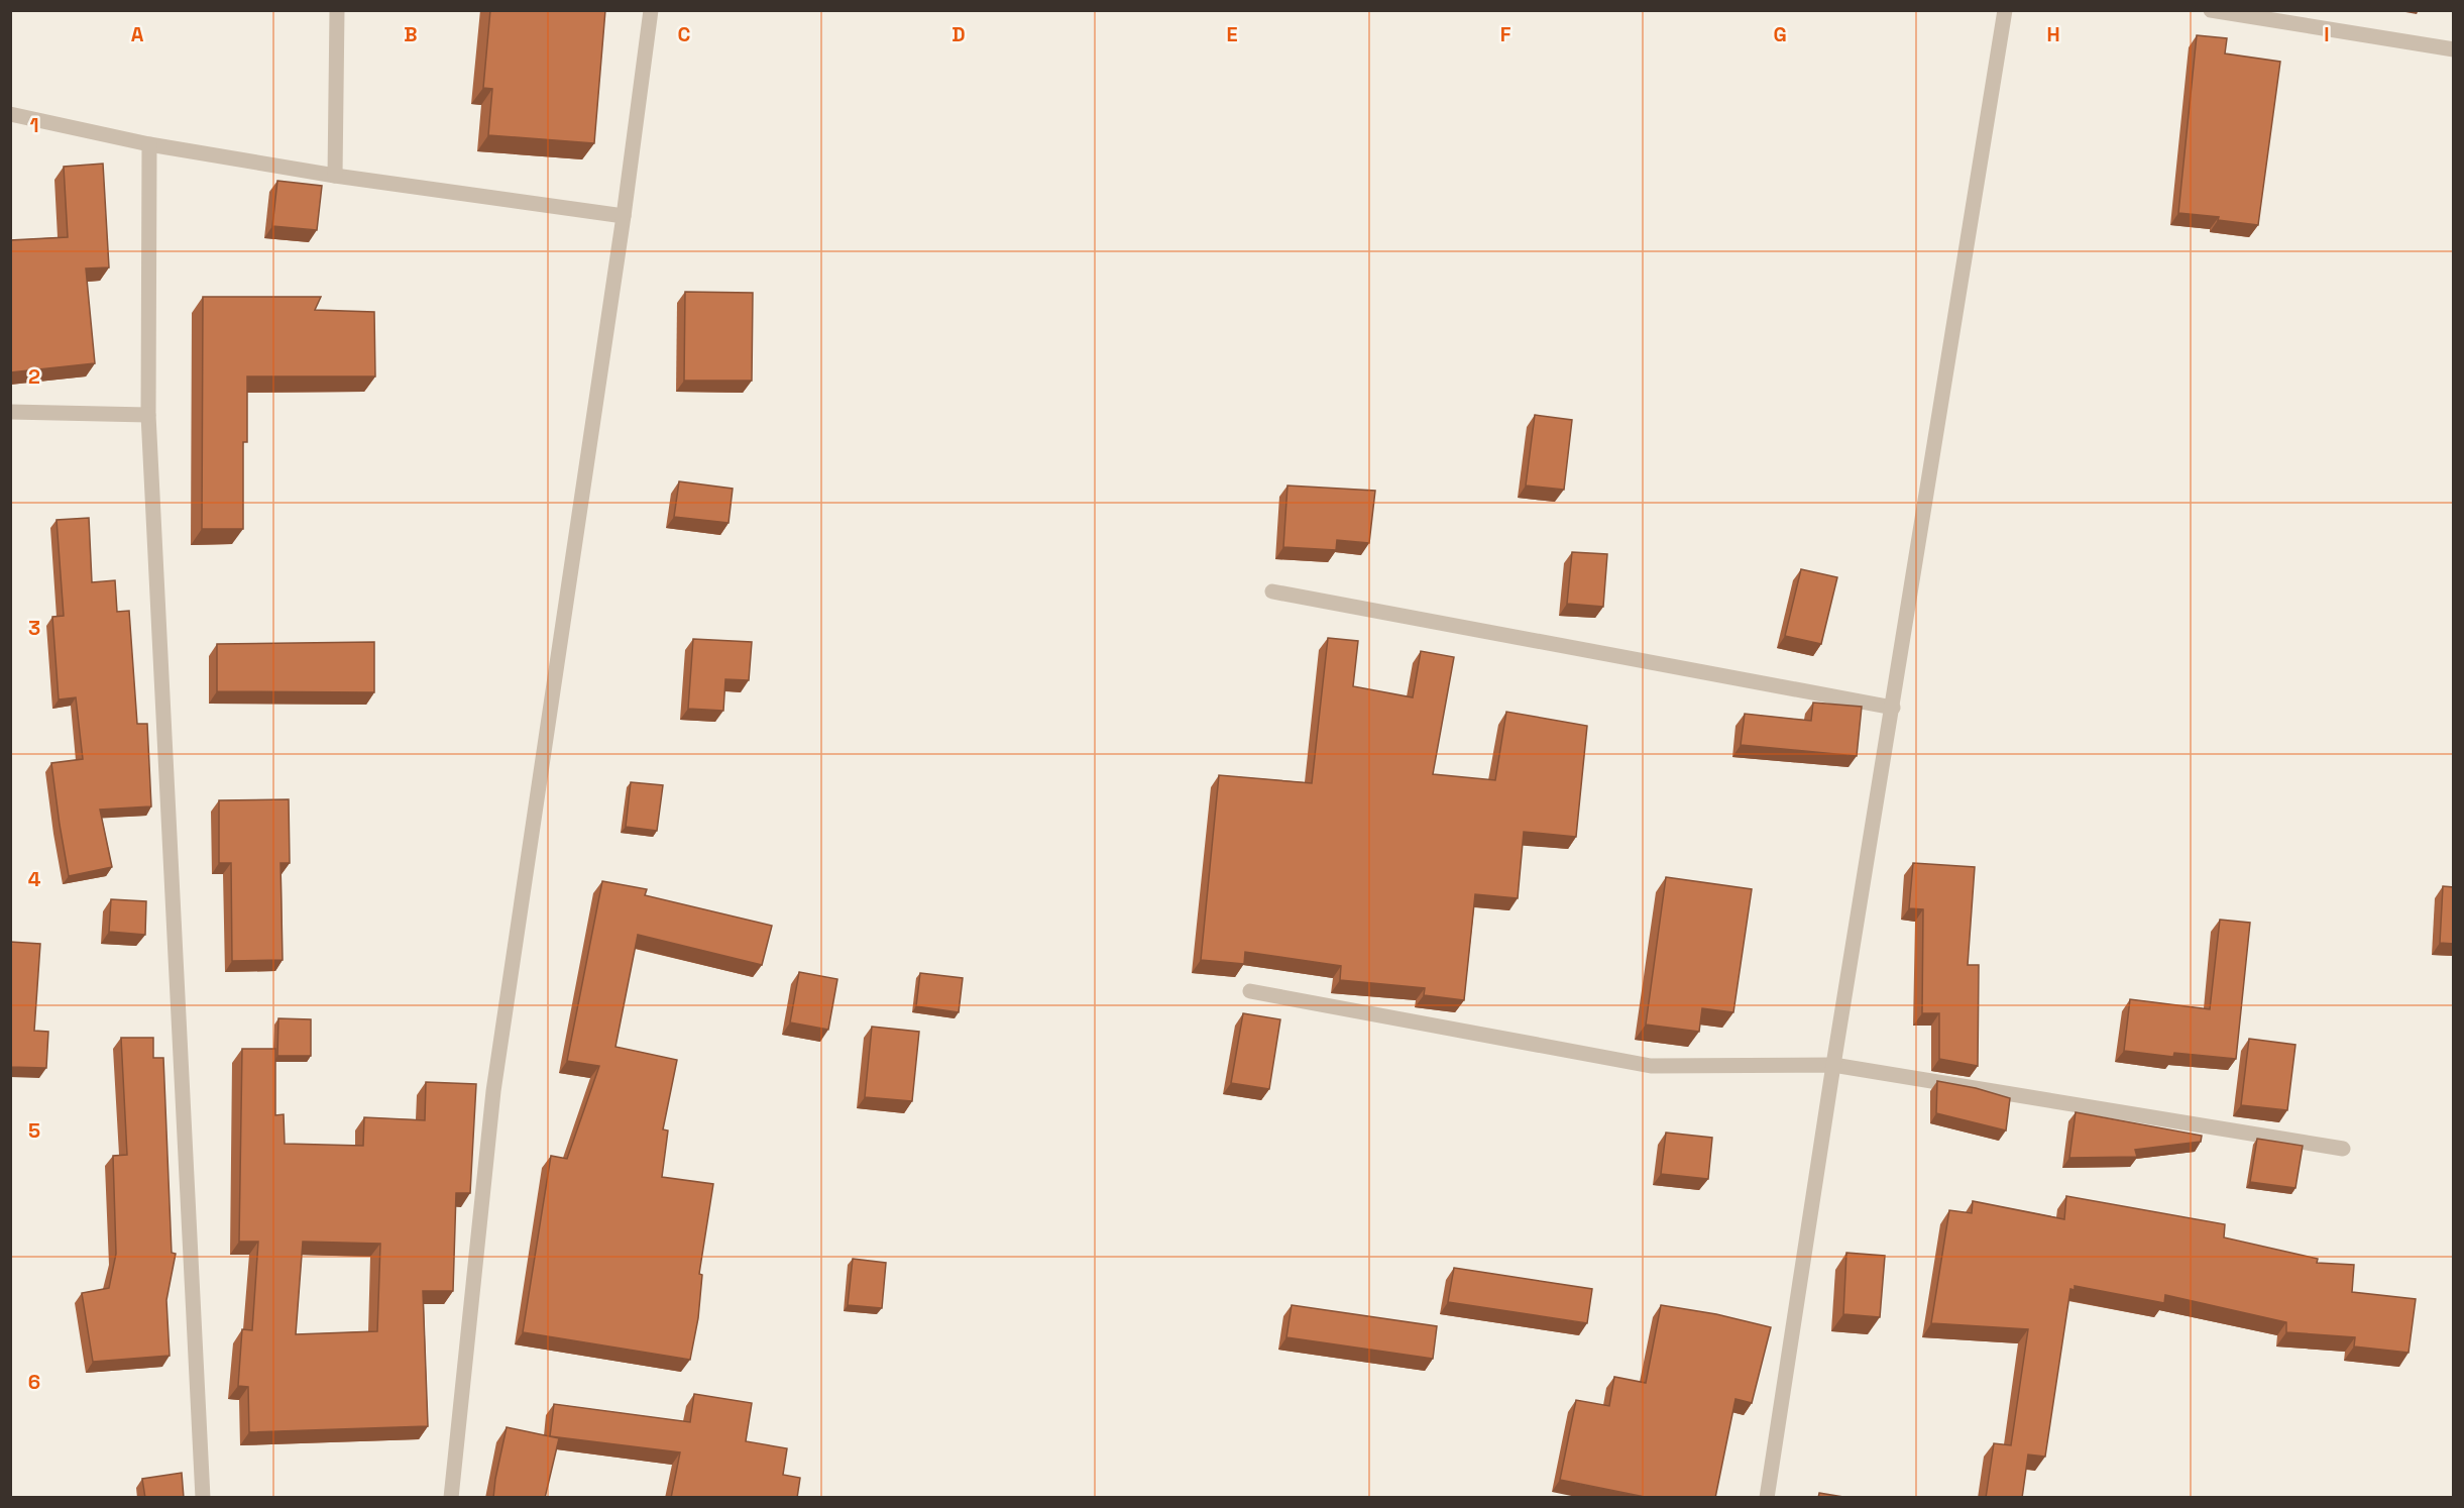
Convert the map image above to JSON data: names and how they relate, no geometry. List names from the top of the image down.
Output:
{
  "grid": {
    "columns": [
      "A",
      "B",
      "C",
      "D",
      "E",
      "F",
      "G",
      "H",
      "I"
    ],
    "rows": [
      "1",
      "2",
      "3",
      "4",
      "5",
      "6"
    ]
  }
}
